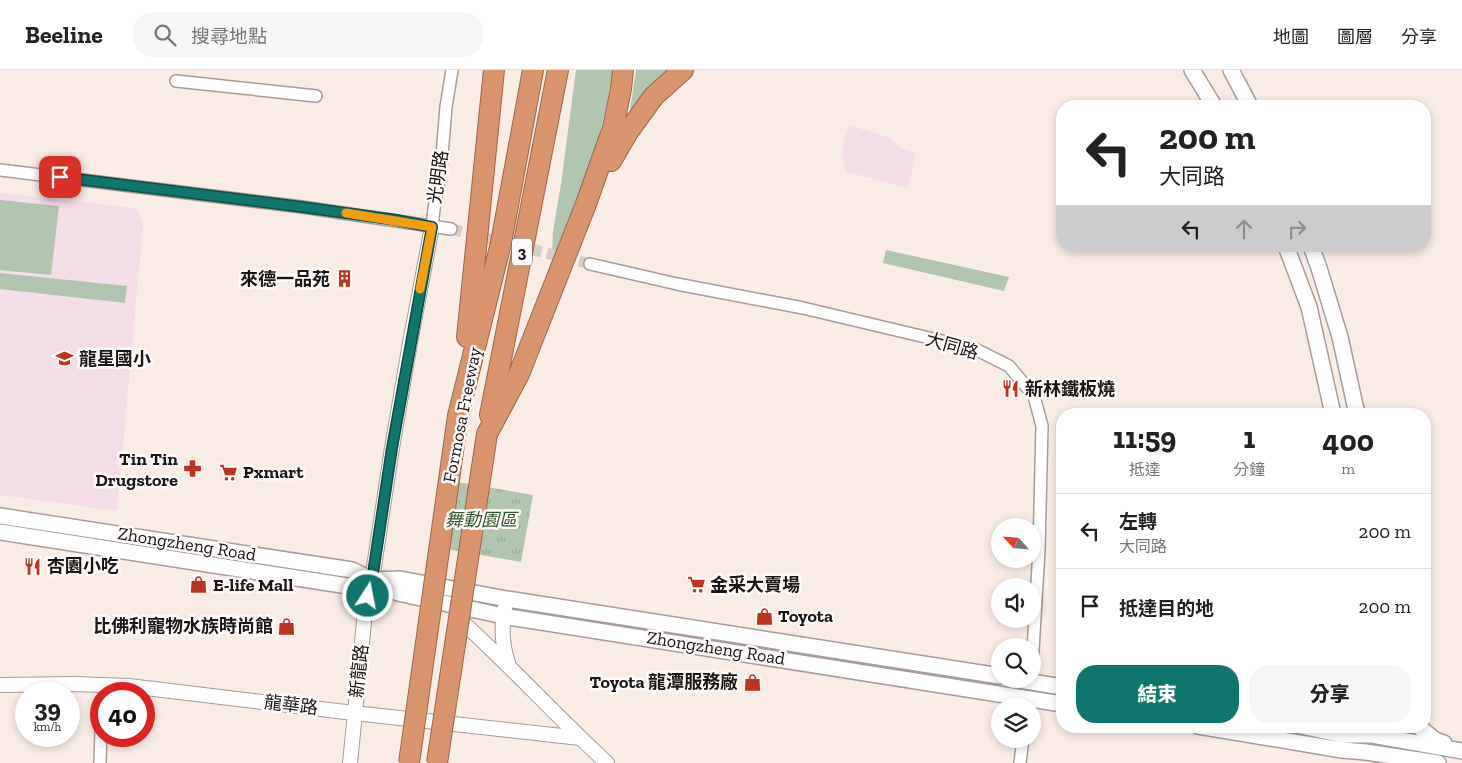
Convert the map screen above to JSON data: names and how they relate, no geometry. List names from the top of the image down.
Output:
{
  "streets": {
    "highway": ["3", "Formosa Freeway"],
    "main road": ["Zhongzheng Road"],
    "street": [
      "光明路",
      "大同路",
      "新龍路",
      "龍華路"
    ]
  },
  "crossings": [
    ["光明路", "Zhongzheng Road"],
    ["光明路", "新龍路"],
    ["Zhongzheng Road", "新龍路"],
    ["新龍路", "龍華路"]
  ],
  "parks": ["舞動園區"],
  "places": {
    "building": ["來德一品苑"],
    "school or university": ["龍星國小"],
    "restaurant": ["新林鐵板燒", "杏園小吃"],
    "pharmacy": ["Tin Tin Drugstore"],
    "supermarket": ["Pxmart", "金采大賣場"],
    "shop": [
      "E-life Mall",
      "Toyota",
      "比佛利寵物水族時尚館",
      "Toyota 龍潭服務廠"
    ]
  },
  "north": "top left",
  "page": {
    "header": "Beeline",
    "search": "搜尋地點",
    "nav": ["地圖", "圖層", "分享"],
    "turn": ["200 m", "大同路"],
    "eta": [
      "11:59",
      "抵達",
      "1",
      "分鐘",
      "400",
      "m"
    ],
    "list": [
      {
        "name": "左轉",
        "note": "大同路",
        "value": "200 m"
      },
      {
        "name": "抵達目的地",
        "value": "200 m"
      }
    ],
    "buttons": ["結束", "分享"],
    "speed": "39 km/h",
    "limit": "40"
  }
}
